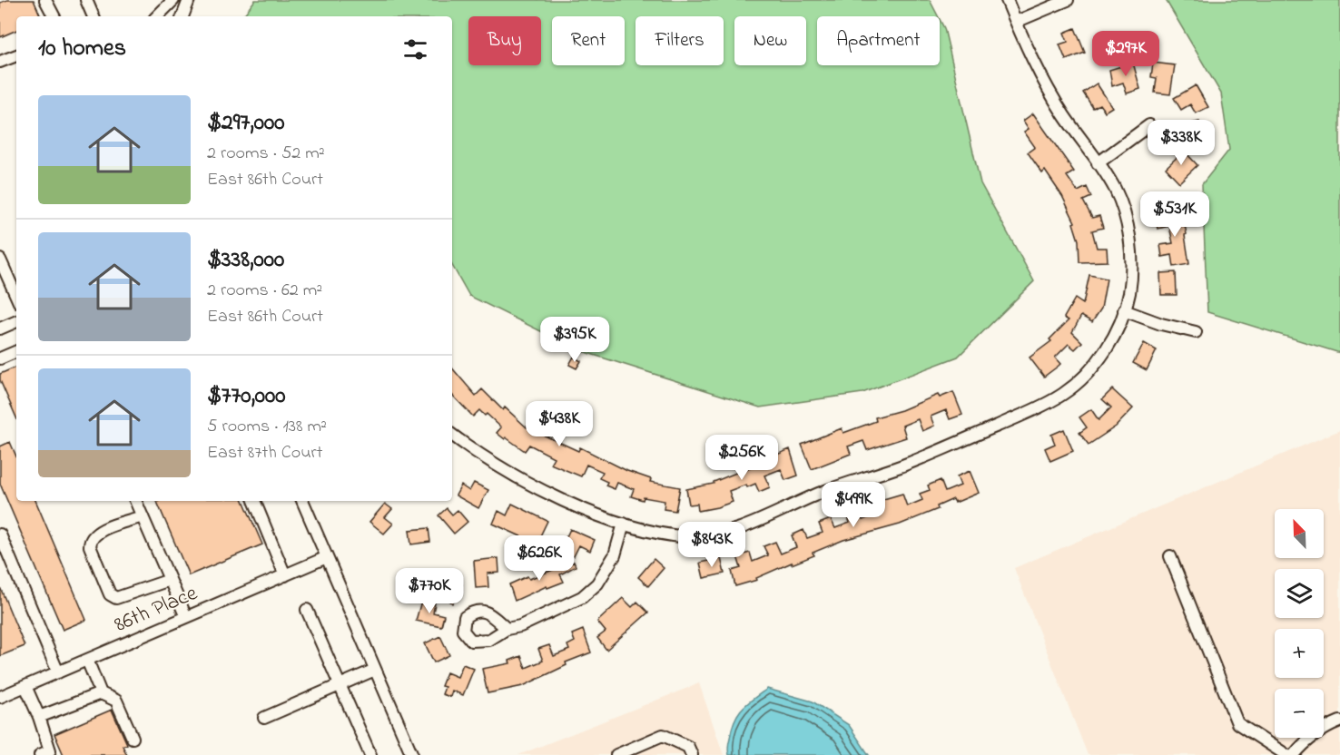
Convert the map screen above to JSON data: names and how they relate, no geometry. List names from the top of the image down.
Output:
{
  "streets": {
    "street": ["86th Place"]
  },
  "north": "top left",
  "page": {
    "chip": [
      "Buy",
      "Rent",
      "Filters",
      "New",
      "Apartment"
    ],
    "heading": "10 homes",
    "price": [
      "$297K",
      "$338K",
      "$531K",
      "$395K",
      "$438K",
      "$256K",
      "$499K",
      "$843K",
      "$626K",
      "$770K"
    ],
    "list": [
      {
        "name": "$297,000",
        "note": "2 rooms · 52 m² · East 86th Court"
      },
      {
        "name": "$338,000",
        "note": "2 rooms · 62 m² · East 86th Court"
      },
      {
        "name": "$770,000",
        "note": "5 rooms · 138 m² · East 87th Court"
      }
    ],
    "map_buttons": ["+", "−"]
  }
}
